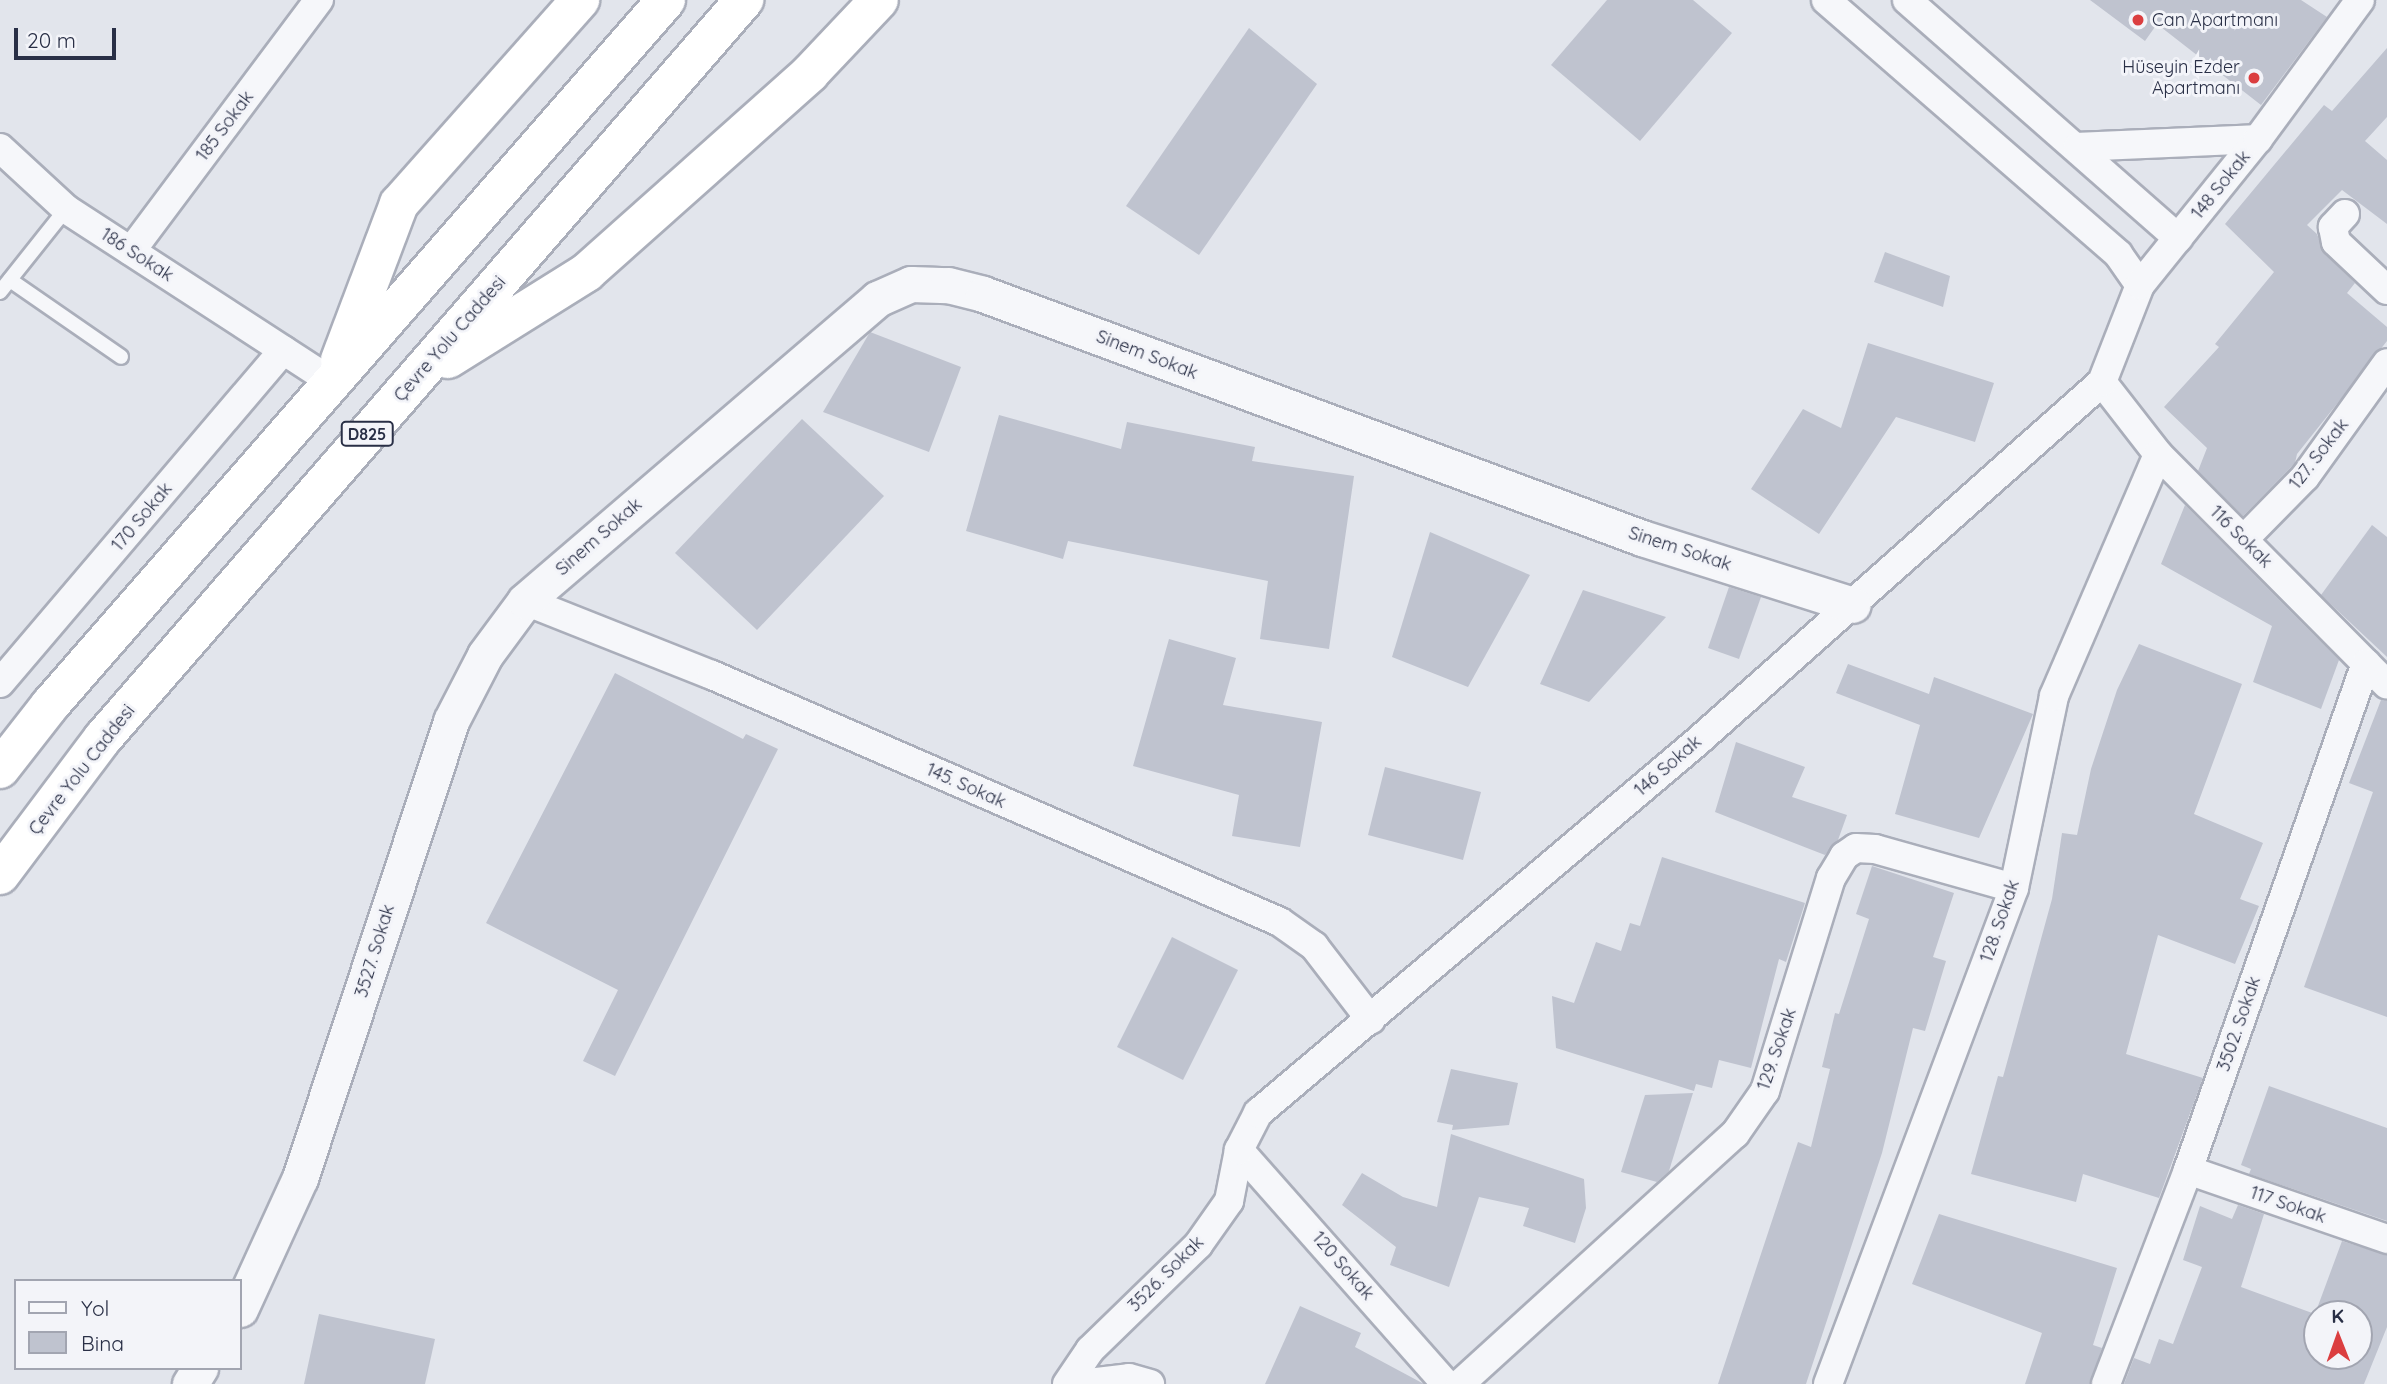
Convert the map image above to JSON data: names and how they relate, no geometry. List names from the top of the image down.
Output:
{
  "streets": {
    "highway": ["Çevre Yolu Caddesi", "D825"],
    "street": [
      "185 Sokak",
      "148 Sokak",
      "186 Sokak",
      "Sinem Sokak",
      "127. Sokak",
      "170 Sokak",
      "116 Sokak",
      "146 Sokak",
      "145. Sokak",
      "128. Sokak",
      "3527. Sokak",
      "3502. Sokak",
      "129. Sokak",
      "117 Sokak",
      "120 Sokak",
      "3526. Sokak"
    ]
  },
  "crossings": [
    ["185 Sokak", "186 Sokak"],
    ["148 Sokak", "116 Sokak"],
    ["148 Sokak", "146 Sokak"],
    ["186 Sokak", "170 Sokak"],
    ["Sinem Sokak", "146 Sokak"],
    ["Sinem Sokak", "145. Sokak"],
    ["Sinem Sokak", "3527. Sokak"],
    ["127. Sokak", "116 Sokak"],
    ["116 Sokak", "146 Sokak"],
    ["116 Sokak", "128. Sokak"],
    ["116 Sokak", "3502. Sokak"],
    ["146 Sokak", "145. Sokak"],
    ["146 Sokak", "120 Sokak"],
    ["146 Sokak", "3526. Sokak"],
    ["145. Sokak", "3527. Sokak"],
    ["128. Sokak", "129. Sokak"],
    ["3502. Sokak", "117 Sokak"],
    ["120 Sokak", "3526. Sokak"]
  ],
  "places": ["Can Apartmanı", "Hüseyin Ezder Apartmanı"],
  "legend": ["Yol", "Bina"],
  "scale_bar": "20 m",
  "north": "top"
}
